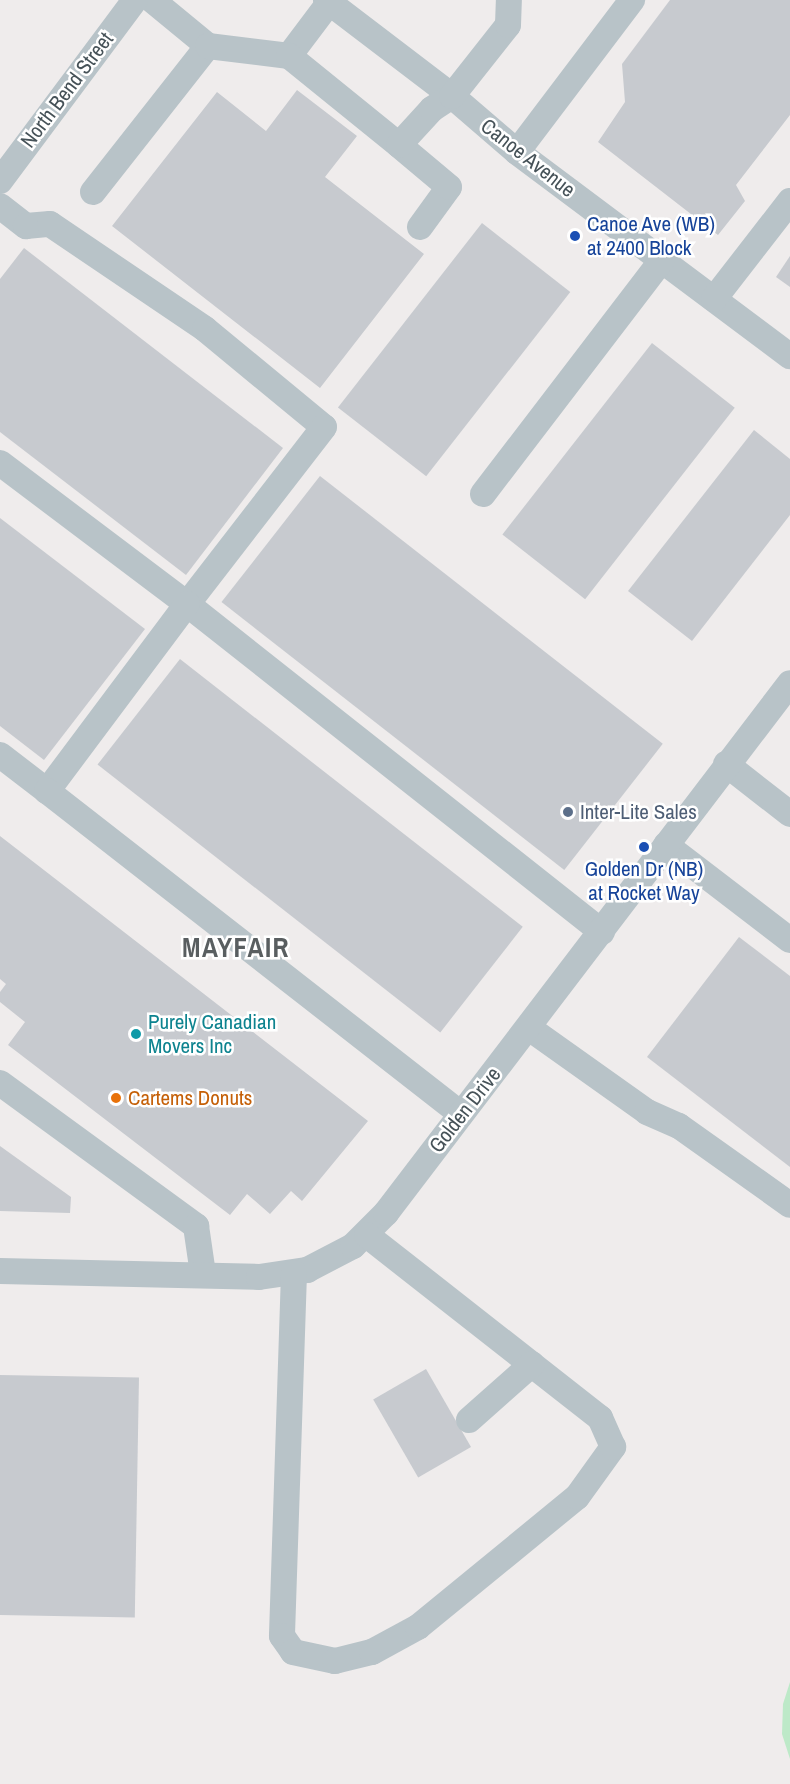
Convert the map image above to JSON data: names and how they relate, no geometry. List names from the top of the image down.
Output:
{
  "streets": {
    "street": ["North Bend Street", "Canoe Avenue", "Golden Drive"]
  },
  "districts": ["MAYFAIR"],
  "places": [
    "Canoe Ave (WB) at 2400 Block",
    "Inter-Lite Sales",
    "Golden Dr (NB) at Rocket Way",
    "Purely Canadian Movers Inc",
    "Cartems Donuts"
  ]
}
